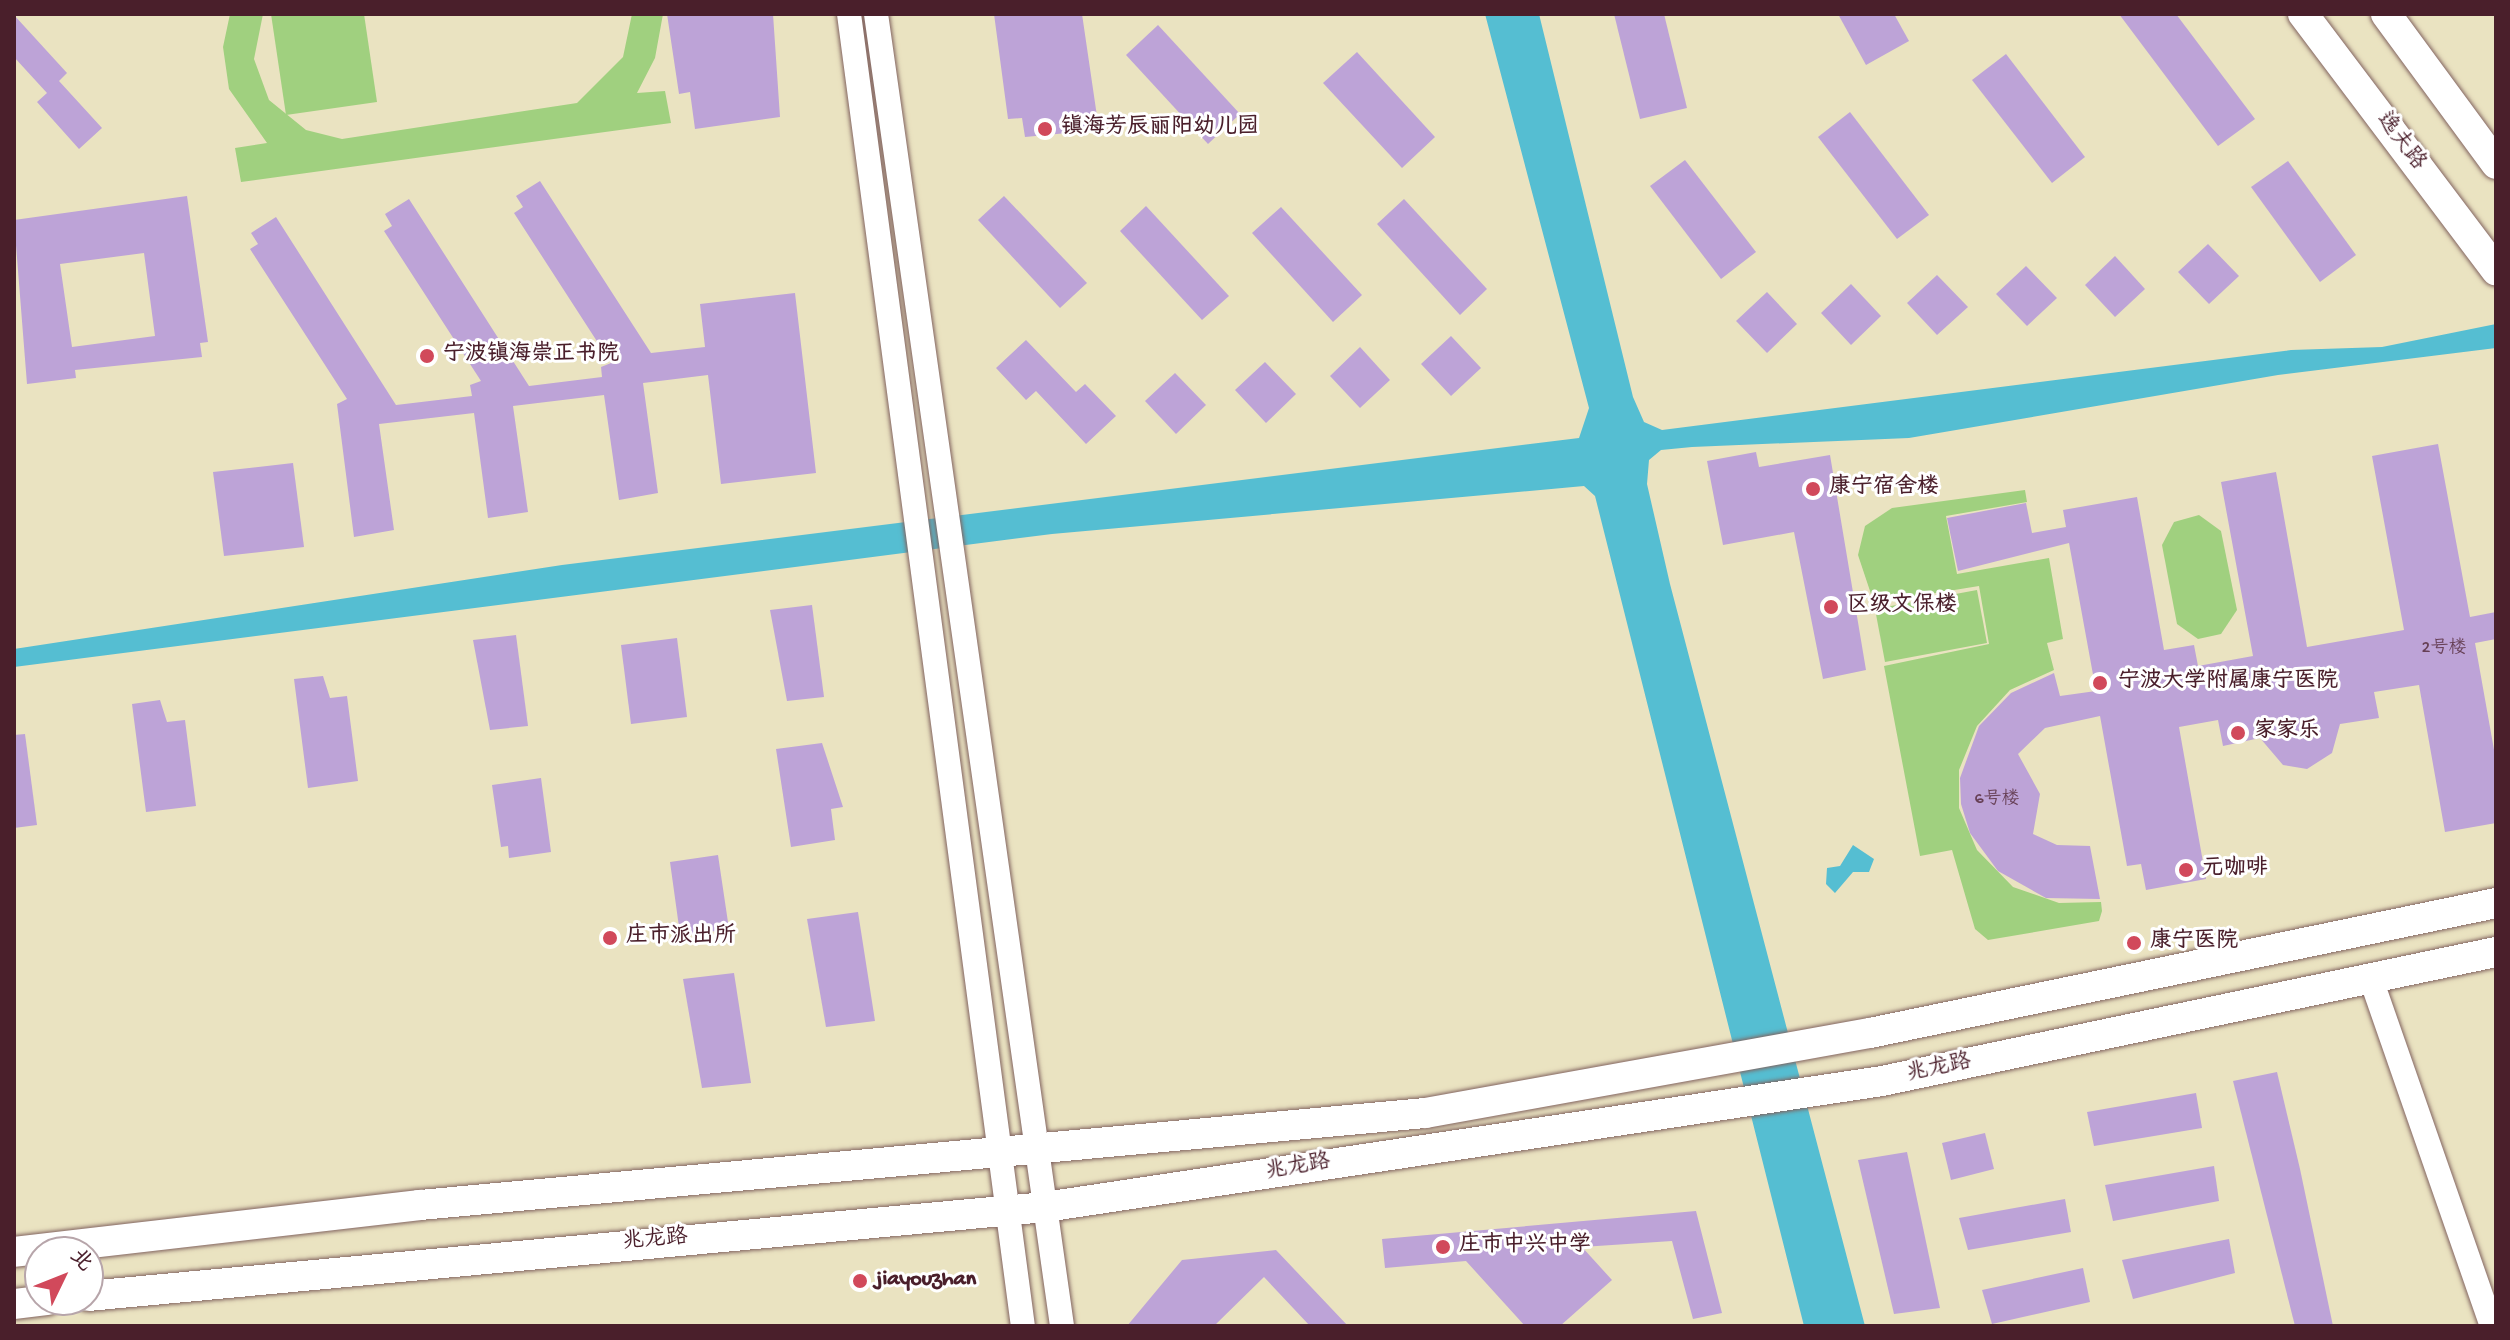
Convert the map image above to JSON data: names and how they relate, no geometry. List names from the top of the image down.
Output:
{
  "streets": {
    "main road": ["逸夫路", "兆龙路"]
  },
  "places": [
    "镇海芳辰丽阳幼儿园",
    "宁波镇海崇正书院",
    "康宁宿舍楼",
    "区级文保楼",
    "宁波大学附属康宁医院",
    "家家乐",
    "元咖啡",
    "庄市派出所",
    "康宁医院",
    "庄市中兴中学",
    "jiayouzhan"
  ],
  "house_numbers": ["2号楼", "6号楼"],
  "north": "top right"
}
